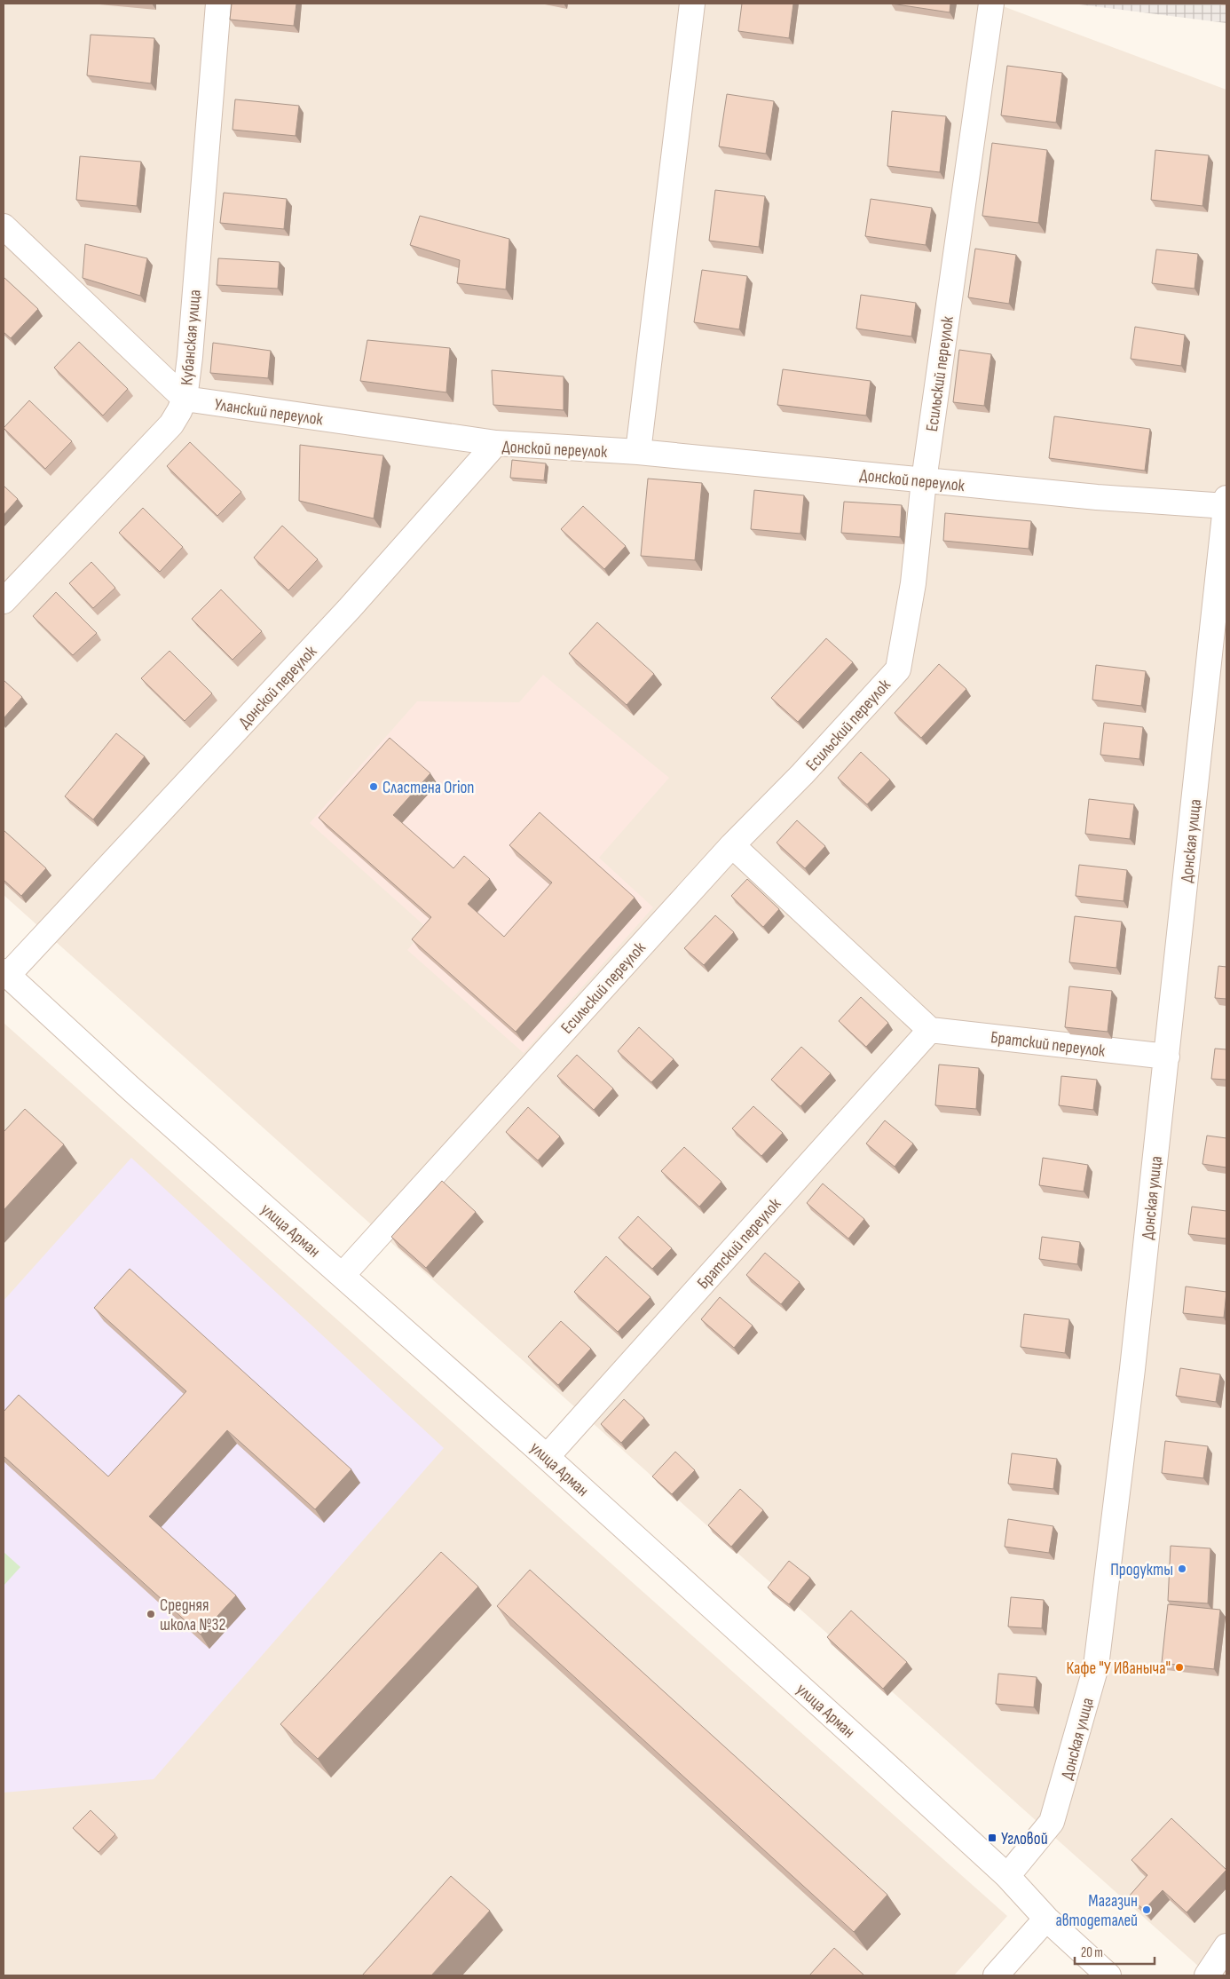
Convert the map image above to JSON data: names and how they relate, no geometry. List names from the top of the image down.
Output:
{
  "streets": {
    "street": [
      "Кубанская улица",
      "Есильский переулок",
      "Уланский переулок",
      "Донской переулок",
      "Донская улица",
      "Братский переулок",
      "улица Арман"
    ]
  },
  "crossings": [
    ["Кубанская улица", "Уланский переулок"],
    ["Есильский переулок", "Донской переулок"],
    ["Есильский переулок", "улица Арман"],
    ["Уланский переулок", "Донской переулок"],
    ["Донской переулок", "Донская улица"],
    ["Донской переулок", "улица Арман"],
    ["Донская улица", "Братский переулок"],
    ["Донская улица", "улица Арман"],
    ["Братский переулок", "улица Арман"]
  ],
  "places": {
    "other": [
      "Сластена Orion",
      "Продукты",
      "Средняя школа №32",
      "Кафе \"У Иваныча\"",
      "Магазин автодеталей"
    ],
    "transit": ["Угловой"]
  },
  "scale_bar": "20 m"
}
